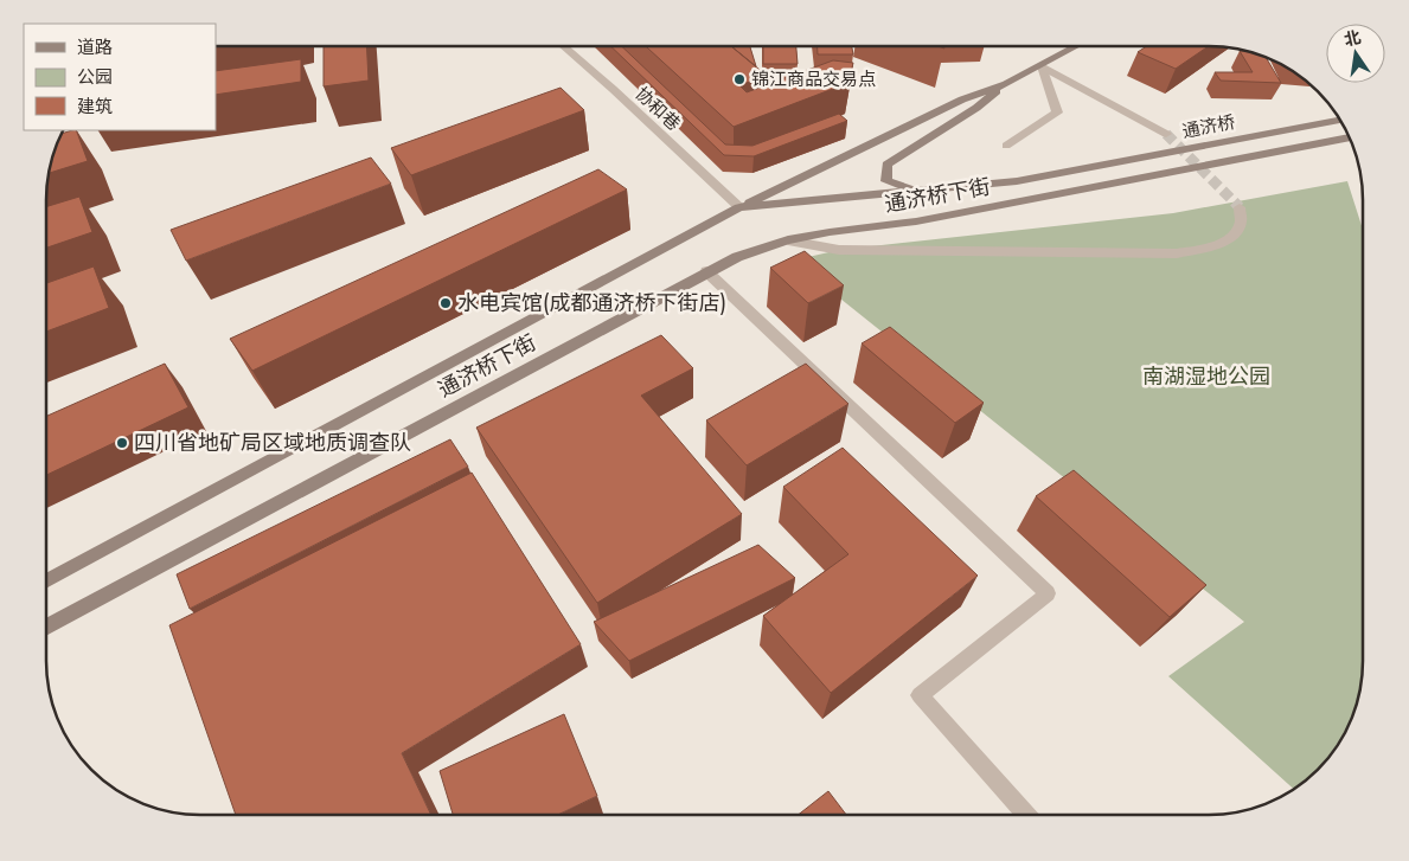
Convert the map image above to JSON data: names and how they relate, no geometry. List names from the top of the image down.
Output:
{
  "streets": {
    "street": ["协和巷", "通济桥", "通济桥下街"]
  },
  "crossings": [
    ["协和巷", "通济桥下街"],
    ["通济桥", "通济桥下街"]
  ],
  "parks": ["南湖湿地公园"],
  "places": ["锦江商品交易点", "水电宾馆(成都通济桥下街店)", "四川省地矿局区域地质调查队"],
  "legend": ["道路", "公园", "建筑"],
  "north": "top"
}
